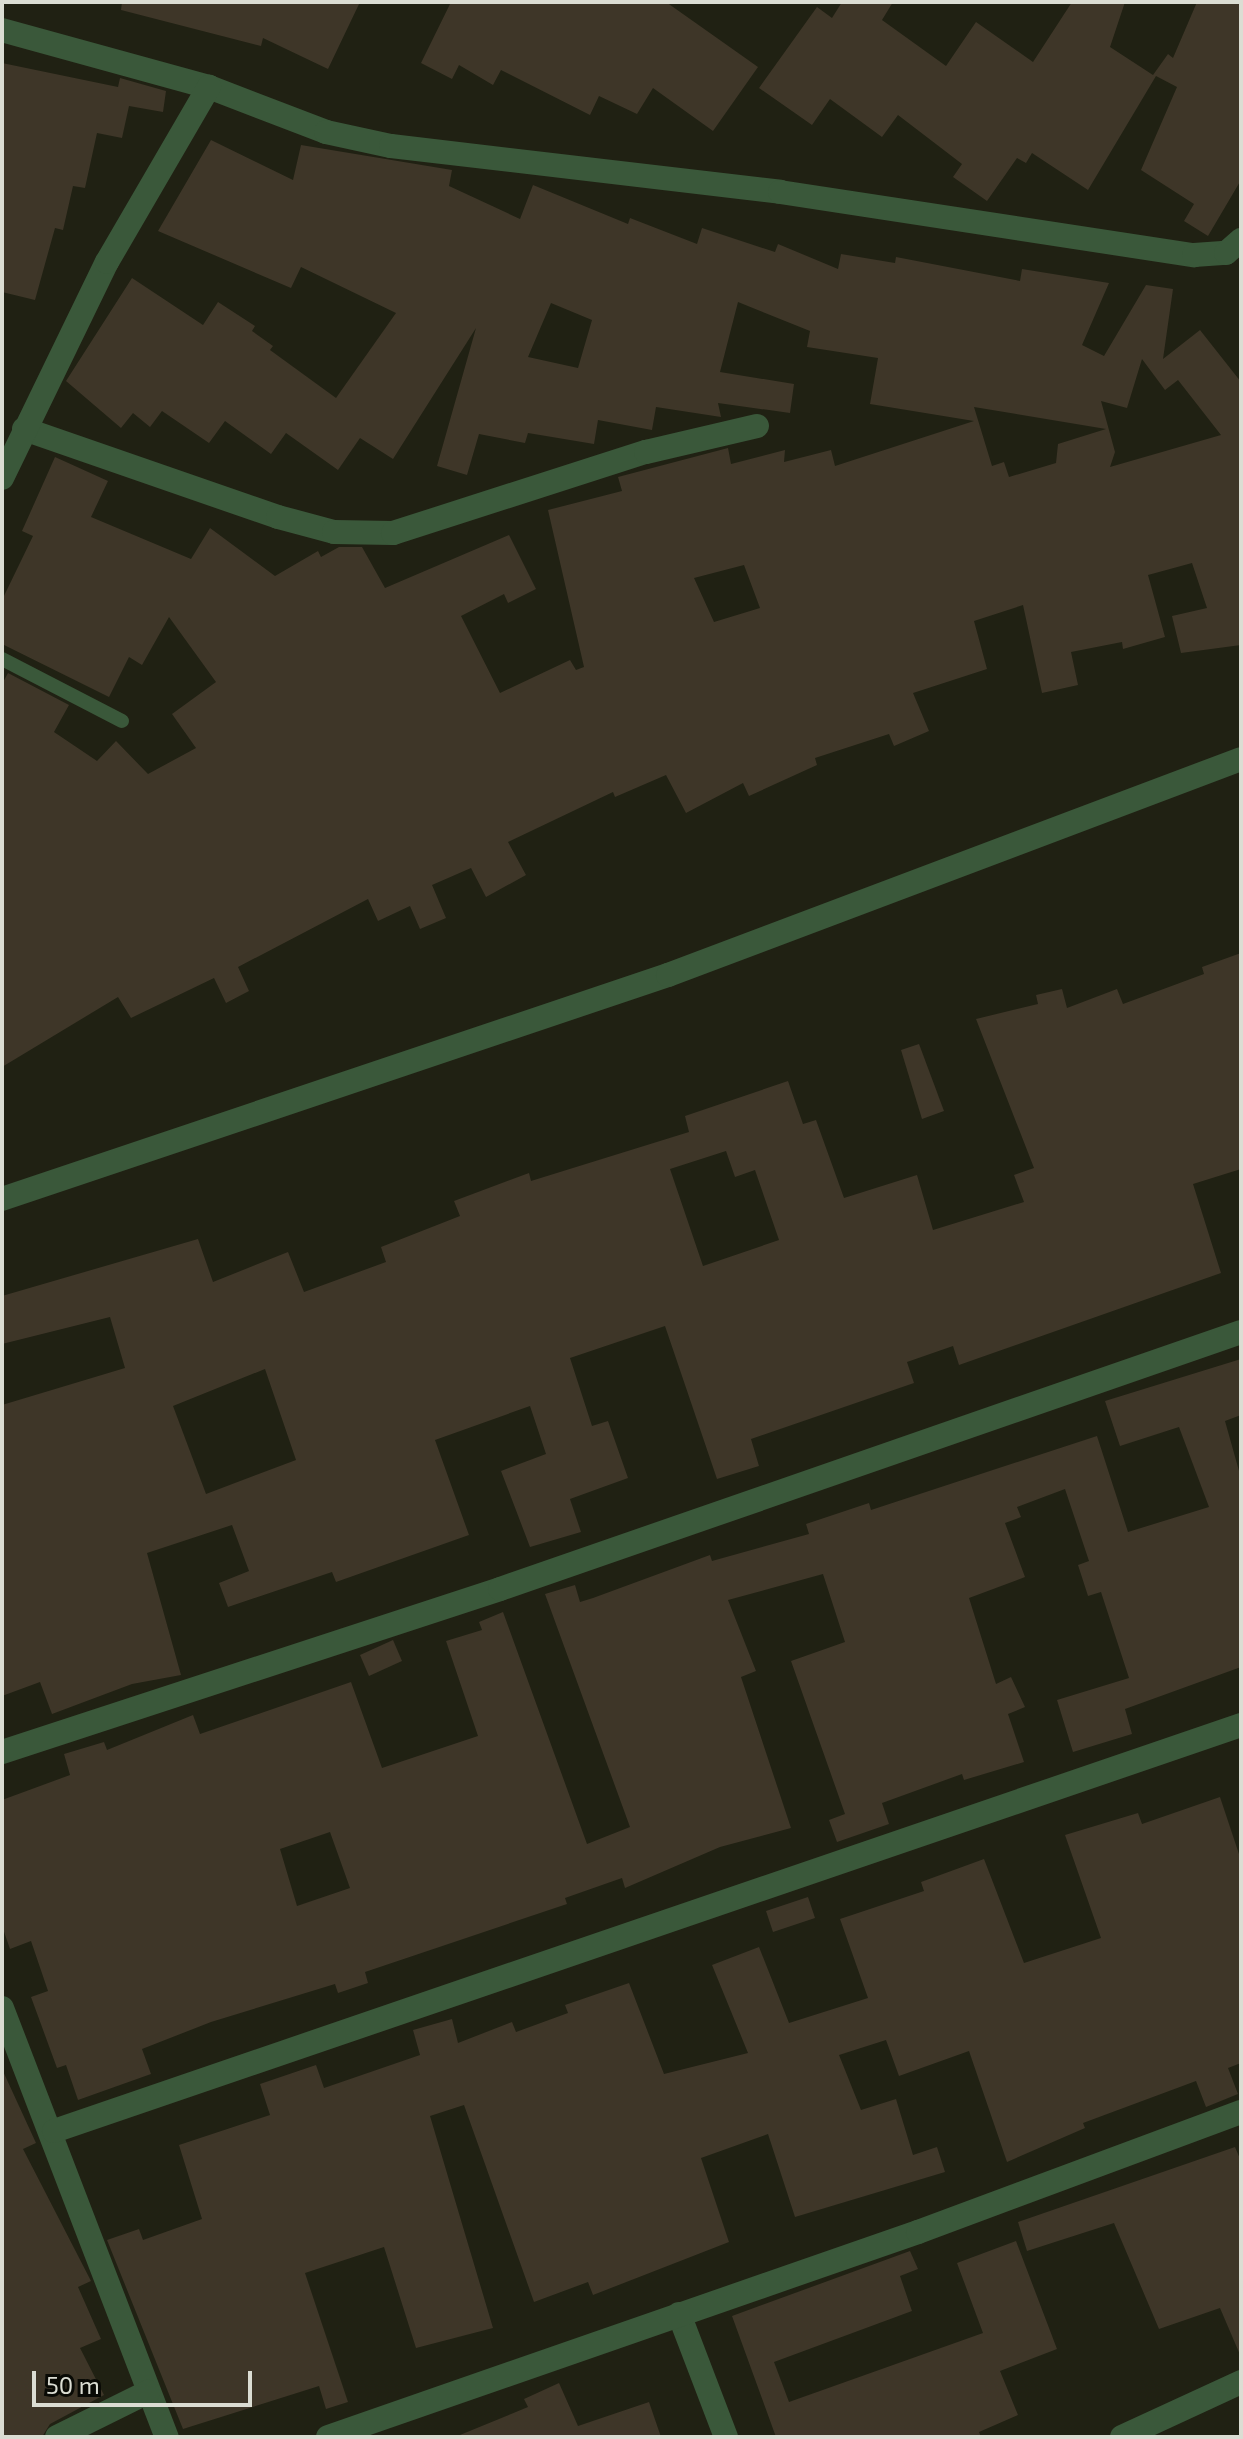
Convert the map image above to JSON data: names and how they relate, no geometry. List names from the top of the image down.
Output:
{
  "scale_bar": "50 m"
}
